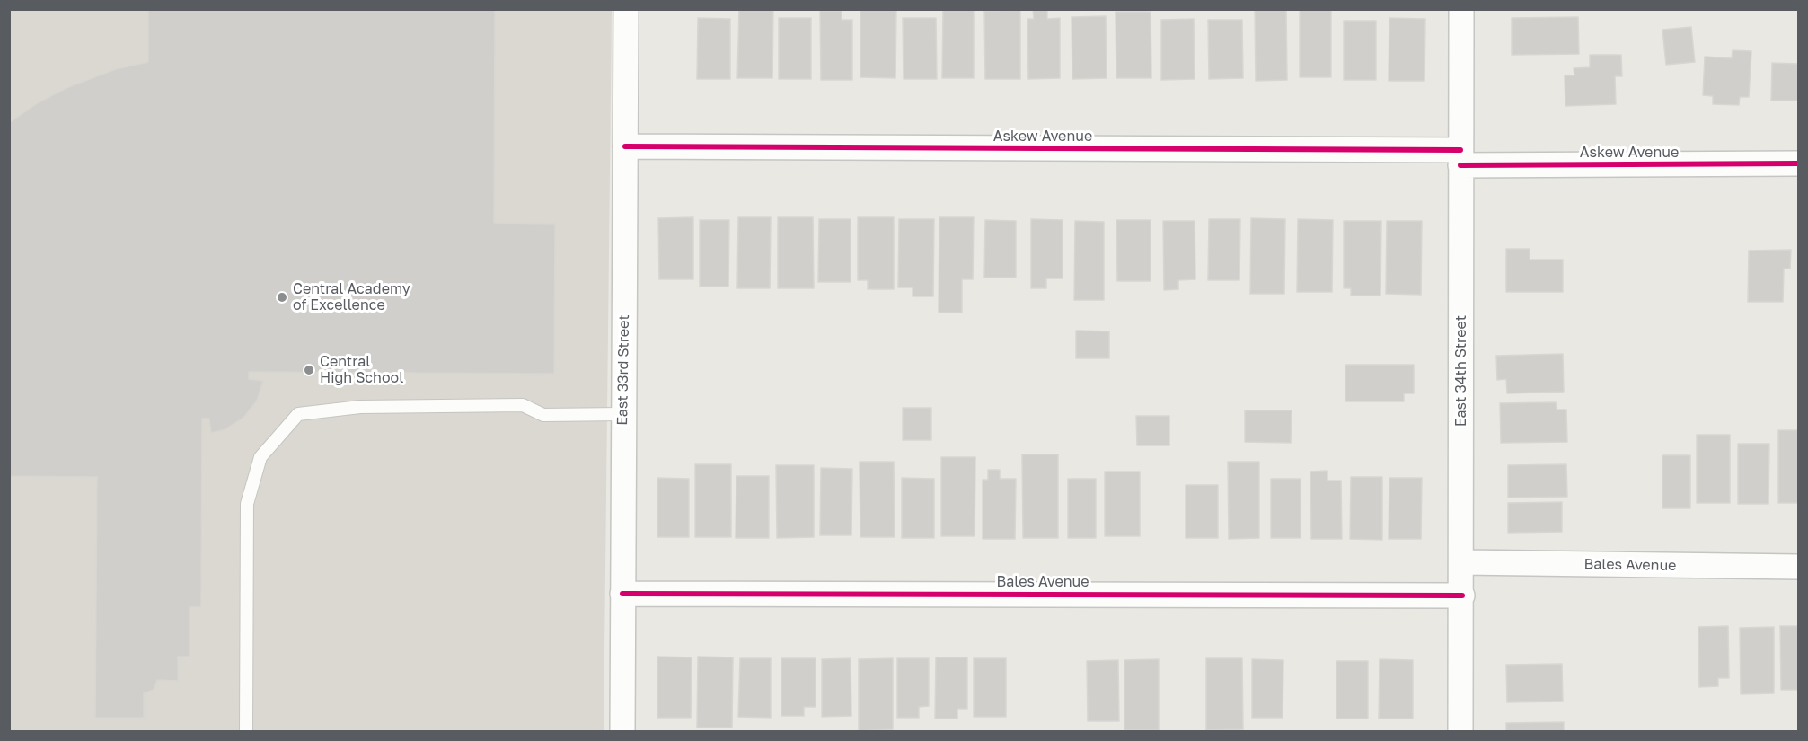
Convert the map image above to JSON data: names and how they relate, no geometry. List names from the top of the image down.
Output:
{
  "streets": {
    "street": [
      "Askew Avenue",
      "East 33rd Street",
      "East 34th Street",
      "Bales Avenue"
    ]
  },
  "crossings": [
    ["Askew Avenue", "East 33rd Street"],
    ["Askew Avenue", "East 34th Street"],
    ["East 33rd Street", "Bales Avenue"],
    ["East 34th Street", "Bales Avenue"]
  ],
  "places": ["Central Academy of Excellence", "Central High School"]
}
